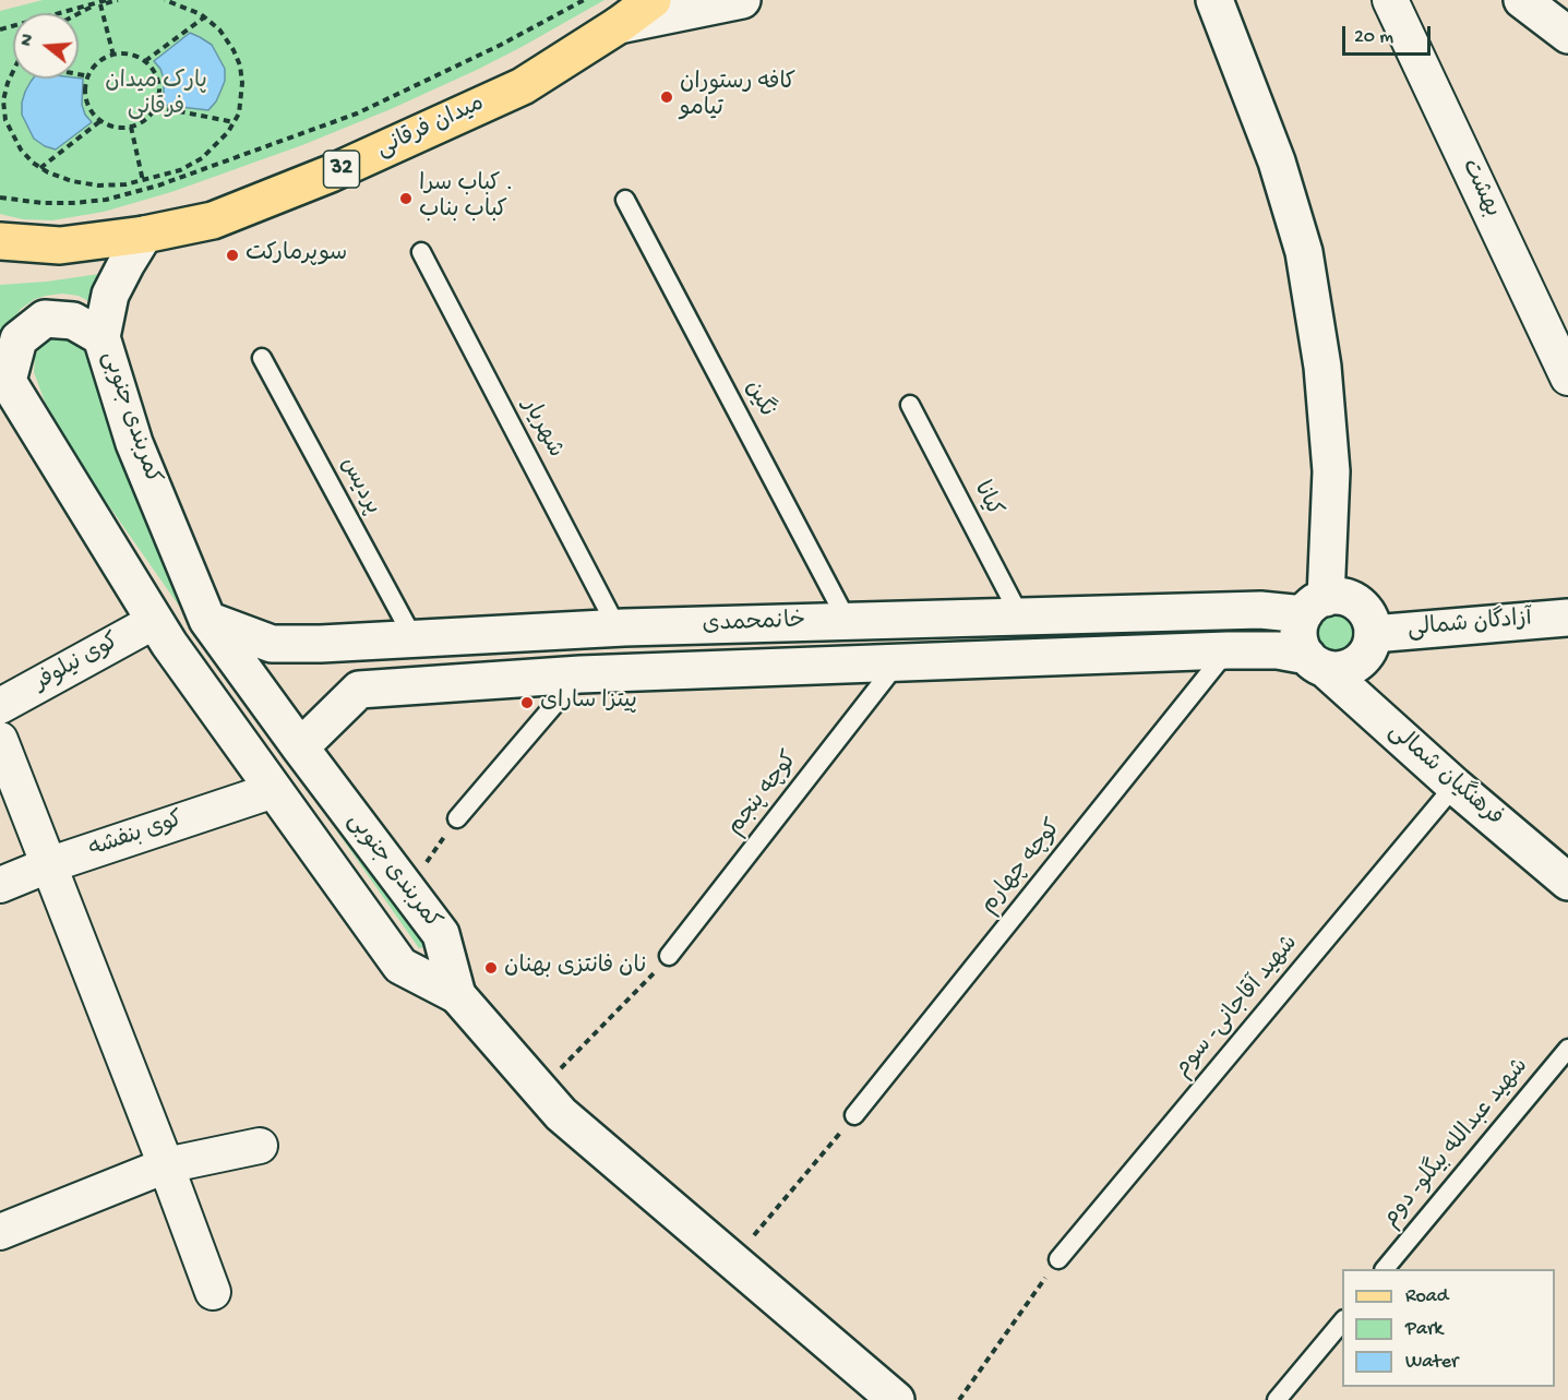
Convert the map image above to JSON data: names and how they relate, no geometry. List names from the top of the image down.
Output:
{
  "streets": {
    "main road": [
      "میدان فرقانی",
      "32",
      "کمربندی جنوبی",
      "خانمحمدی",
      "آزادگان شمالی",
      "فرهنگیان شمالی"
    ],
    "street": ["بهشت", "کوی نیلوفر", "کوی بنفشه"],
    "lane": [
      "نگین",
      "شهریار",
      "پردیس",
      "کیانا",
      "کوچه پنجم",
      "کوچه چهارم",
      "شهید آقاجانی- سوم",
      "شهید عبدالله بیگلو- دوم"
    ]
  },
  "crossings": [
    ["میدان فرقانی", "کمربندی جنوبی"],
    ["نگین", "خانمحمدی"],
    ["کمربندی جنوبی", "خانمحمدی"],
    ["کمربندی جنوبی", "کوی نیلوفر"],
    ["کمربندی جنوبی", "کوی بنفشه"],
    ["شهریار", "خانمحمدی"],
    ["پردیس", "خانمحمدی"],
    ["کیانا", "خانمحمدی"],
    ["خانمحمدی", "آزادگان شمالی"],
    ["خانمحمدی", "فرهنگیان شمالی"],
    ["خانمحمدی", "کوچه پنجم"],
    ["خانمحمدی", "کوچه چهارم"],
    ["آزادگان شمالی", "فرهنگیان شمالی"],
    ["فرهنگیان شمالی", "شهید آقاجانی- سوم"]
  ],
  "parks": ["پارک میدان فرقانی"],
  "places": [
    "کافه رستوران تیامو",
    "کباب سرا . کباب بناب",
    "سوپرمارکت",
    "پیتزا سارای",
    "نان فانتزی بهنان"
  ],
  "legend": ["Road", "Park", "Water"],
  "scale_bar": "20 m",
  "north": "left"
}
